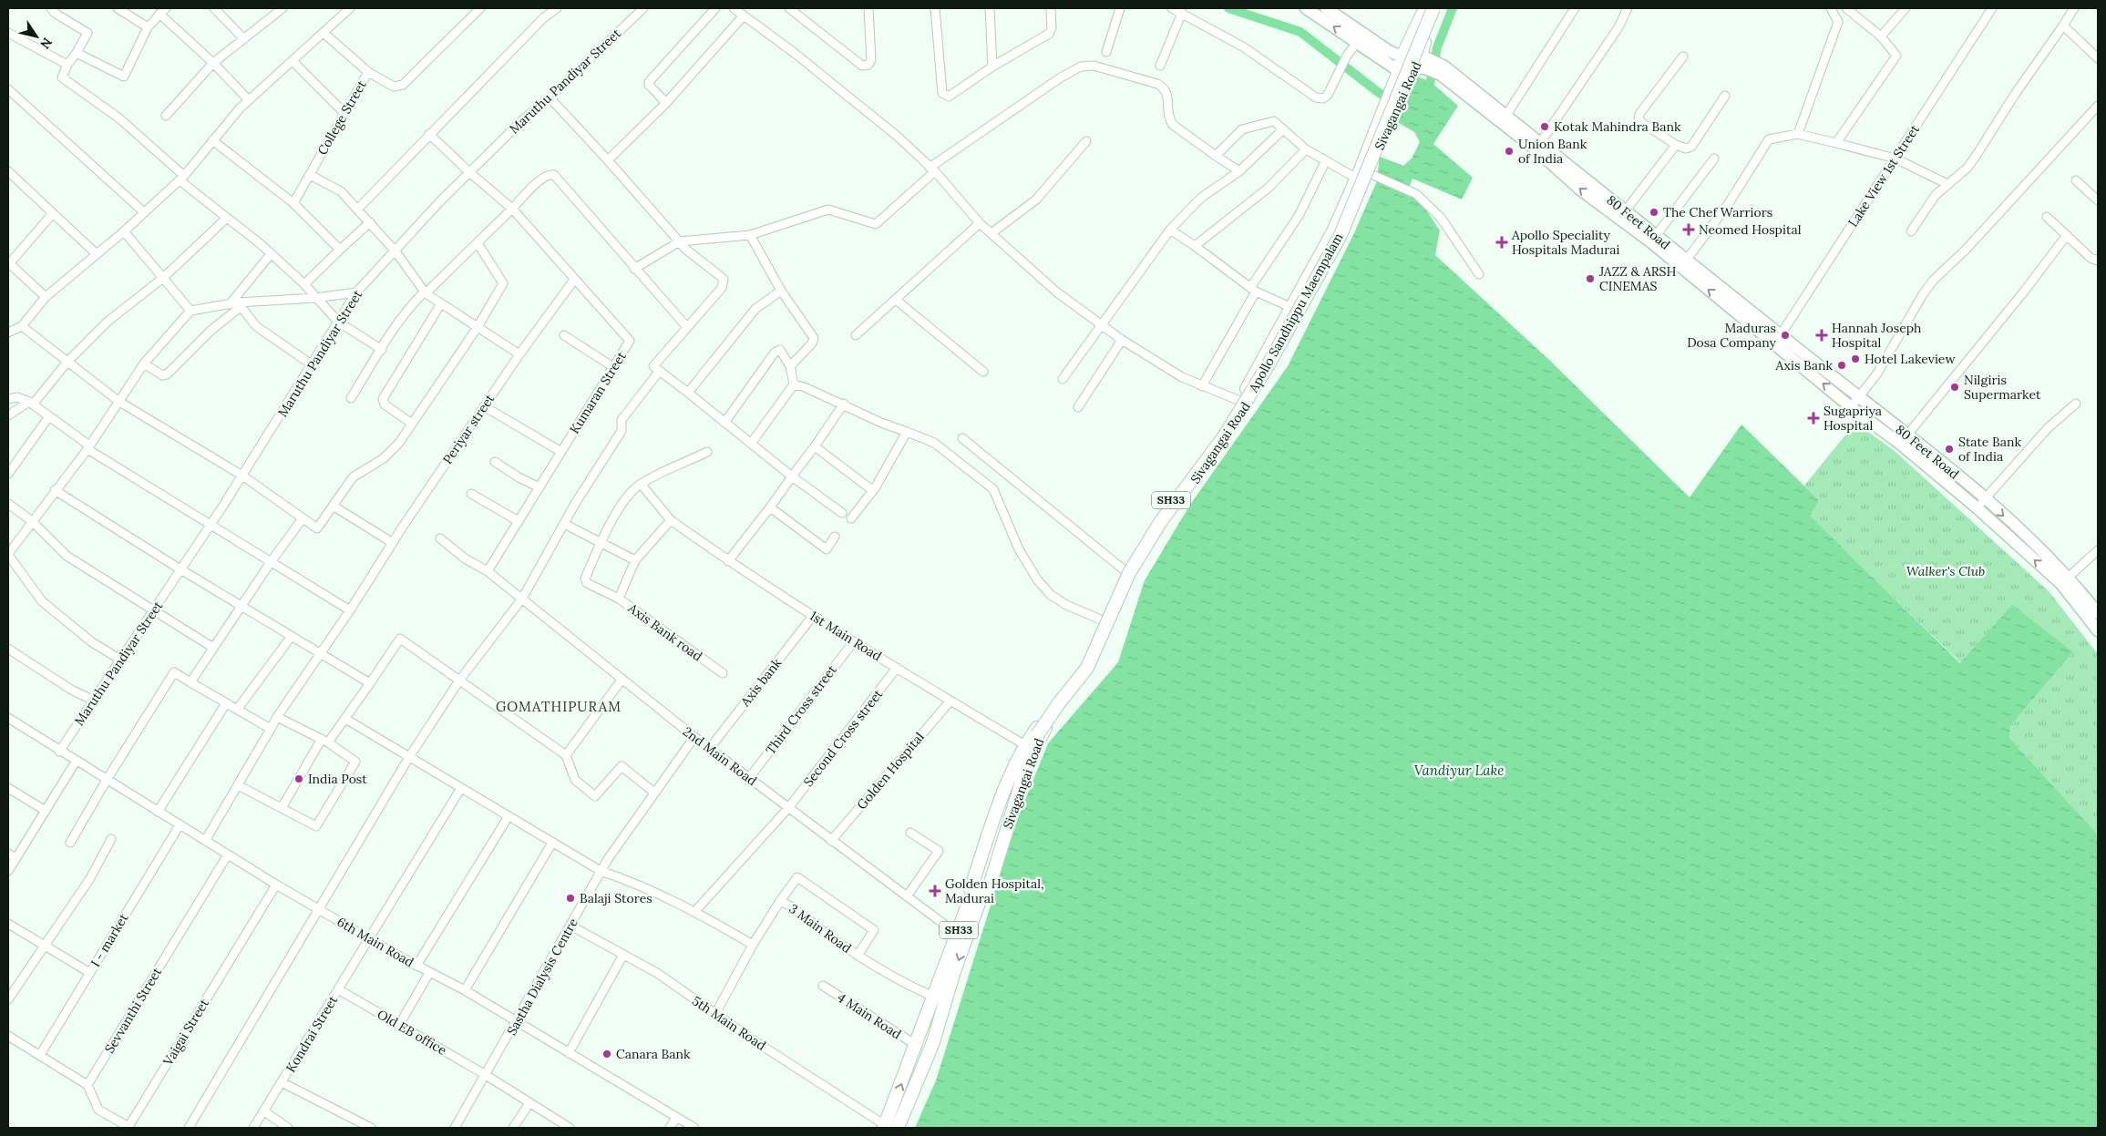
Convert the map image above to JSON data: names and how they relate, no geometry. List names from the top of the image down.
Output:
{
  "streets": {
    "main road": [
      "Sivagangai Road",
      "80 Feet Road",
      "Apollo Sandhippu Maempalam",
      "SH33"
    ],
    "street": [
      "Maruthu Pandiyar Street",
      "College Street",
      "Lake View 1st Street",
      "Kumaran Street",
      "Periyar street",
      "Axis Bank road",
      "1st Main Road",
      "Axis bank",
      "Third Cross street",
      "Second Cross street",
      "2nd Main Road",
      "Golden Hospital",
      "3 Main Road",
      "I - market",
      "6th Main Road",
      "Sastha Dialysis Centre",
      "Sevvanthi Street",
      "4 Main Road",
      "5th Main Road",
      "Vaigai Street",
      "Old EB office",
      "Kondrai Street"
    ]
  },
  "crossings": [
    ["Maruthu Pandiyar Street", "6th Main Road"],
    ["Sivagangai Road", "80 Feet Road"],
    ["Sivagangai Road", "Apollo Sandhippu Maempalam"],
    ["Sivagangai Road", "1st Main Road"],
    ["Sivagangai Road", "2nd Main Road"],
    ["Sivagangai Road", "3 Main Road"],
    ["Sivagangai Road", "4 Main Road"],
    ["Sivagangai Road", "5th Main Road"],
    ["Lake View 1st Street", "80 Feet Road"],
    ["Kumaran Street", "2nd Main Road"],
    ["Periyar street", "6th Main Road"],
    ["Axis Bank road", "1st Main Road"],
    ["1st Main Road", "Axis bank"],
    ["1st Main Road", "Third Cross street"],
    ["1st Main Road", "Second Cross street"],
    ["1st Main Road", "Golden Hospital"],
    ["Axis bank", "2nd Main Road"],
    ["Third Cross street", "2nd Main Road"],
    ["Second Cross street", "2nd Main Road"],
    ["2nd Main Road", "Golden Hospital"],
    ["2nd Main Road", "Sastha Dialysis Centre"],
    ["3 Main Road", "5th Main Road"],
    ["I - market", "6th Main Road"],
    ["6th Main Road", "Sastha Dialysis Centre"],
    ["6th Main Road", "Sevvanthi Street"],
    ["6th Main Road", "Vaigai Street"],
    ["6th Main Road", "Kondrai Street"],
    ["Sastha Dialysis Centre", "5th Main Road"],
    ["Sastha Dialysis Centre", "Old EB office"],
    ["Sevvanthi Street", "Vaigai Street"],
    ["Old EB office", "Kondrai Street"]
  ],
  "districts": ["GOMATHIPURAM"],
  "water": ["Vandiyur Lake"],
  "parks": ["Walker's Club"],
  "places": {
    "other": [
      "Kotak Mahindra Bank",
      "Union Bank of India",
      "The Chef Warriors",
      "JAZZ & ARSH CINEMAS",
      "Maduras Dosa Company",
      "Hotel Lakeview",
      "Axis Bank",
      "Nilgiris Supermarket",
      "State Bank of India",
      "India Post",
      "Balaji Stores",
      "Canara Bank"
    ],
    "health": [
      "Neomed Hospital",
      "Apollo Speciality Hospitals Madurai",
      "Hannah Joseph Hospital",
      "Sugapriya Hospital",
      "Golden Hospital, Madurai"
    ]
  },
  "north": "bottom right"
}
